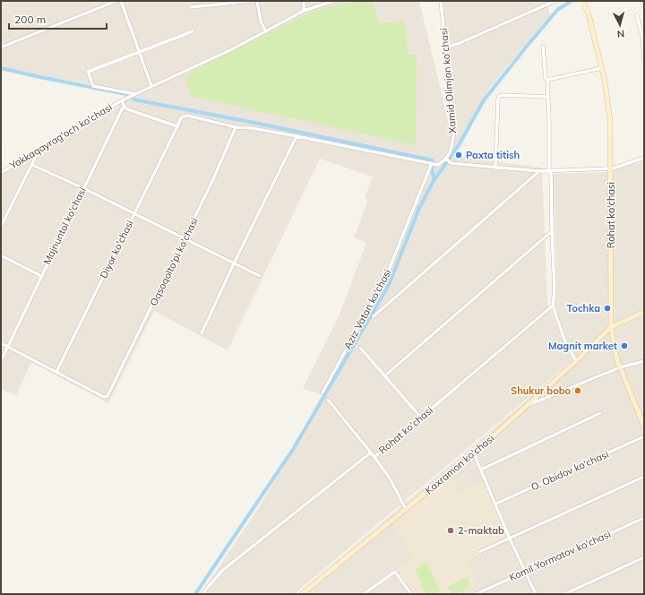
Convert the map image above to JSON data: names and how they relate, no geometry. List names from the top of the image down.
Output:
{
  "streets": {
    "street": [
      "Xamid Olimjon ko'chasi",
      "Yakkaqayrag'och ko'chasi",
      "Rohat ko'chasi",
      "Majnuntol ko'chasi",
      "Diyor ko'chasi",
      "Oqsoqolto'pi ko'chasi",
      "Aziz Vatan ko'chasi",
      "Kaxramon ko'chasi",
      "O. Obidov ko'chasi",
      "Komil Yormatov ko'chasi"
    ]
  },
  "crossings": [
    ["Rohat ko'chasi", "Kaxramon ko'chasi"],
    ["Diyor ko'chasi", "Oqsoqolto'pi ko'chasi"]
  ],
  "places": [
    "Paxta titish",
    "Tochka",
    "Magnit market",
    "Shukur bobo",
    "2-maktab"
  ],
  "scale_bar": "200 m",
  "north": "bottom"
}
